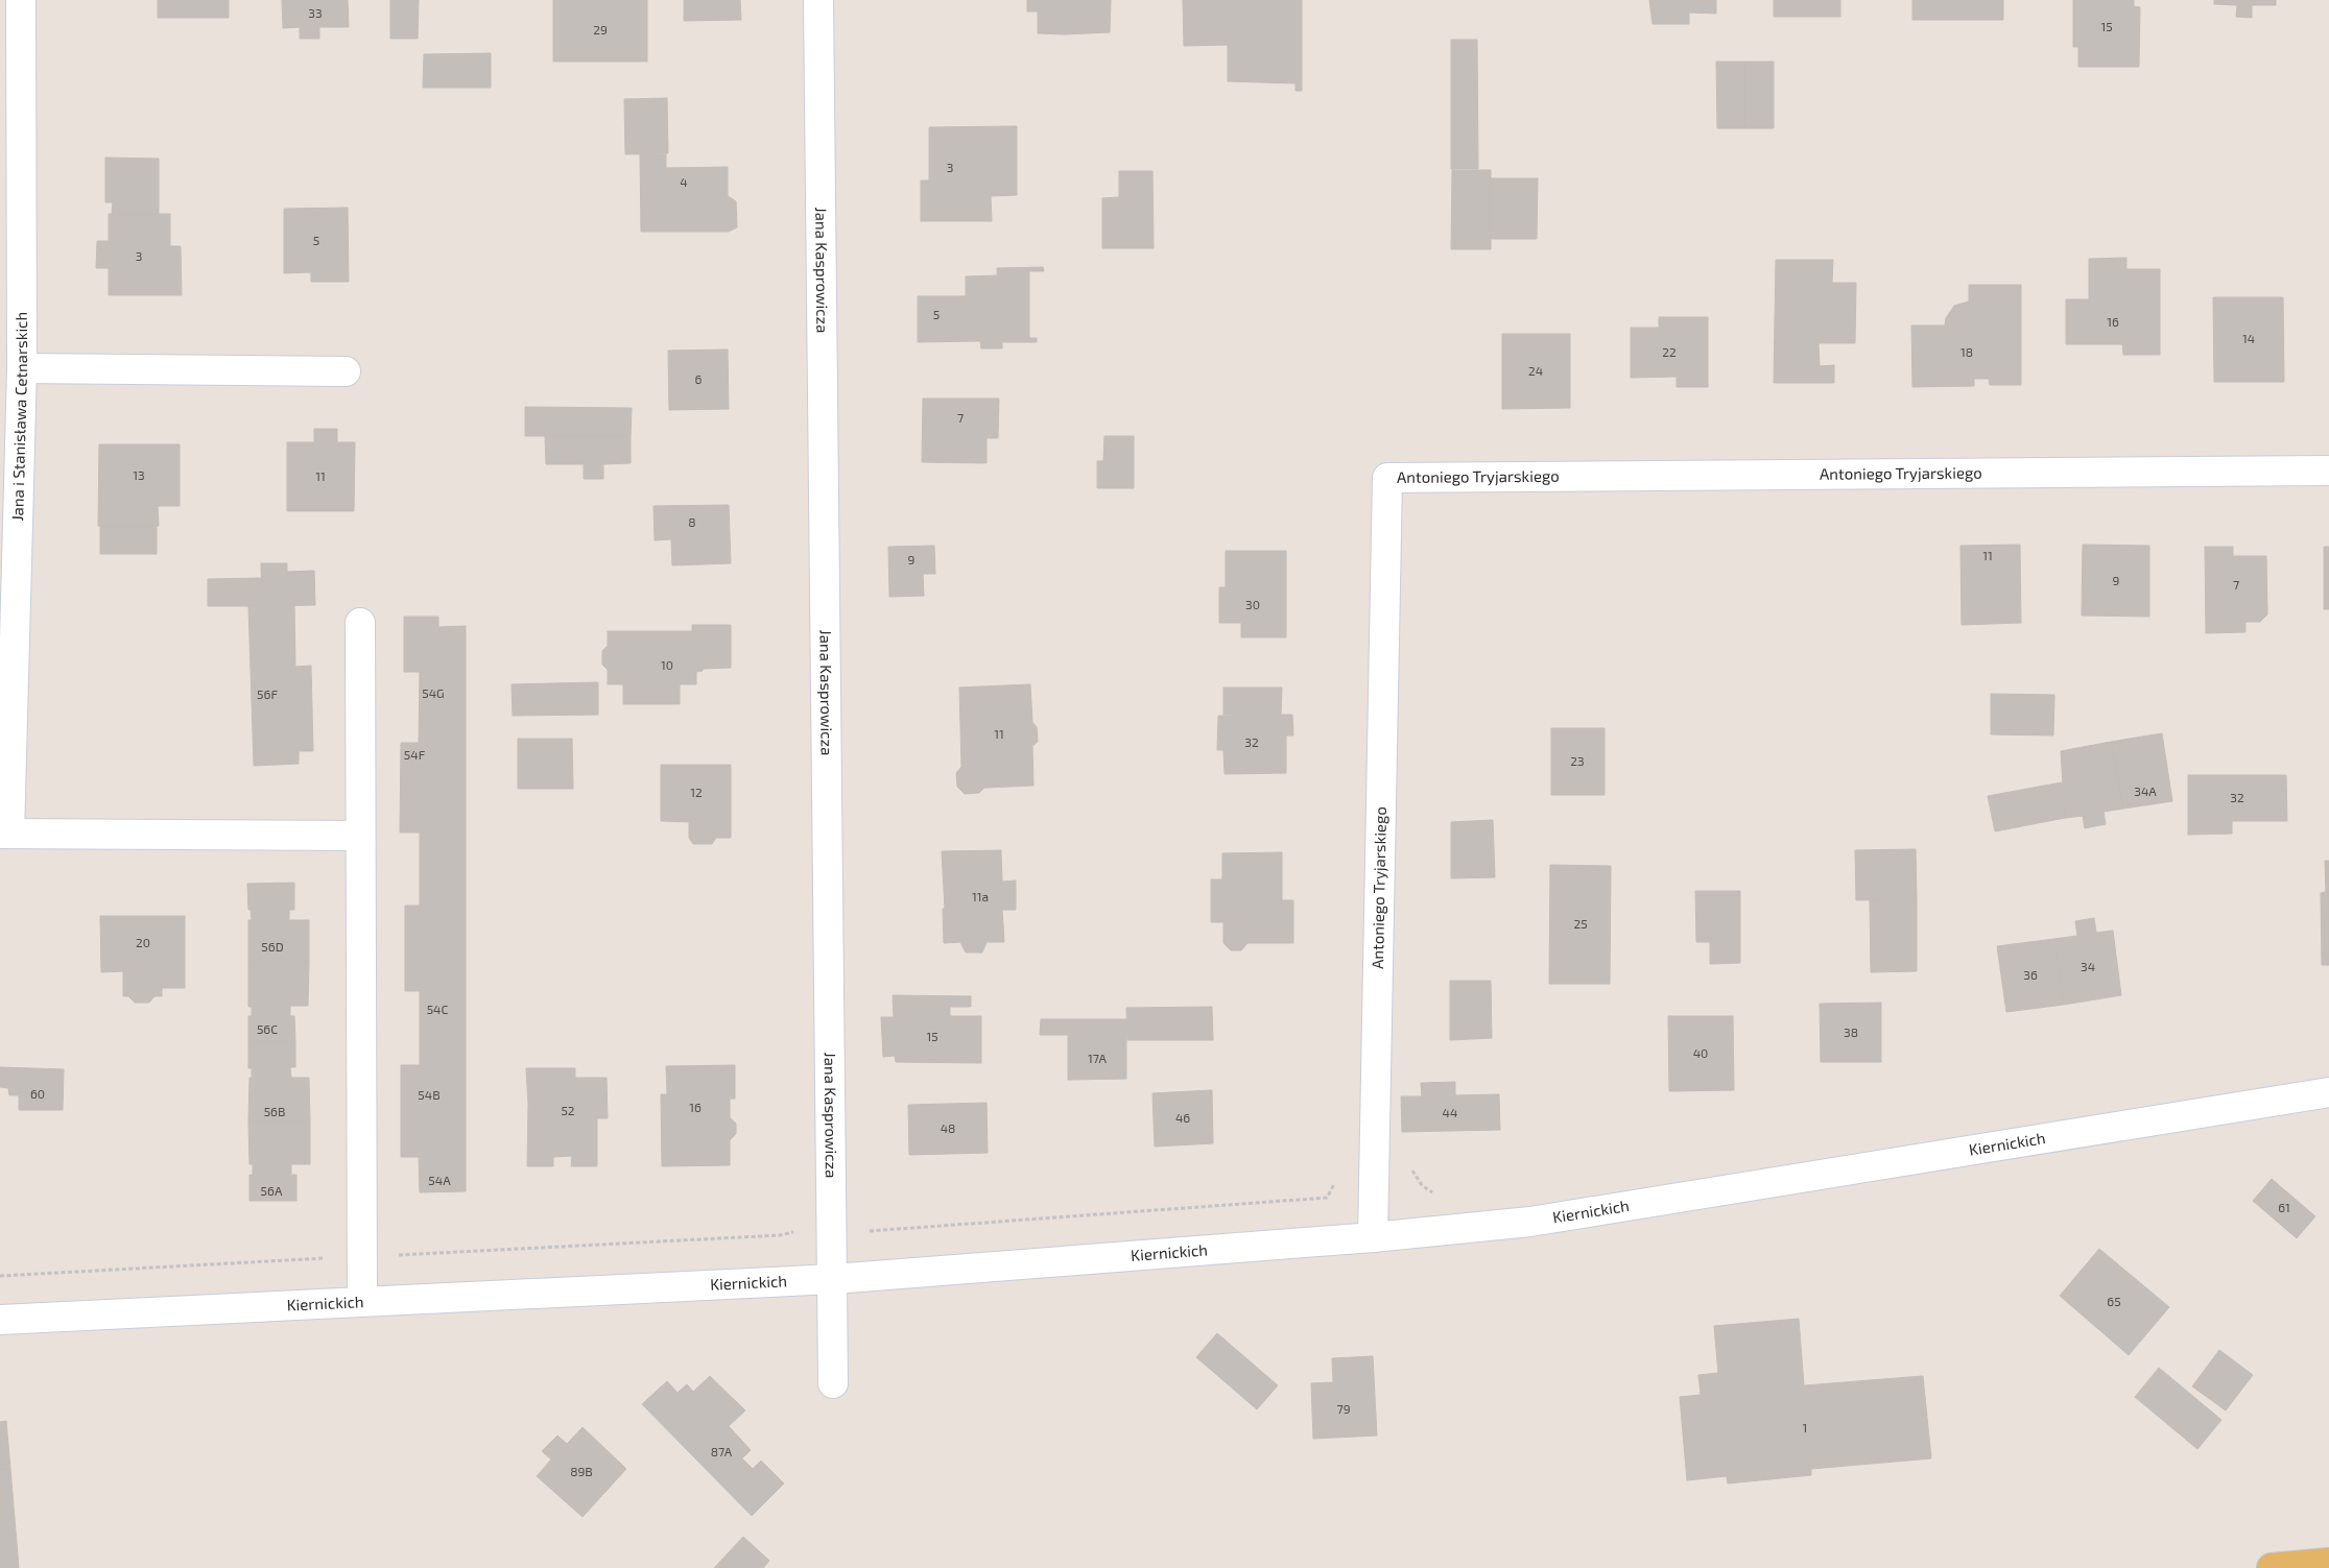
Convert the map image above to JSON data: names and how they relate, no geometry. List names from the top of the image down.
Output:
{
  "streets": {
    "street": [
      "Jana Kasprowicza",
      "Jana i Stanisława Cetnarskich",
      "Antoniego Tryjarskiego",
      "Kiernickich"
    ]
  },
  "crossings": [
    ["Jana Kasprowicza", "Kiernickich"],
    ["Antoniego Tryjarskiego", "Kiernickich"]
  ],
  "house_numbers": [
    "33",
    "15",
    "29",
    "3",
    "4",
    "5",
    "3",
    "5",
    "16",
    "14",
    "22",
    "18",
    "24",
    "6",
    "7",
    "13",
    "11",
    "8",
    "11",
    "9",
    "9",
    "7",
    "30",
    "10",
    "54G",
    "56F",
    "11",
    "32",
    "54F",
    "23",
    "34A",
    "12",
    "32",
    "11a",
    "25",
    "20",
    "56D",
    "34",
    "36",
    "54C",
    "56C",
    "38",
    "15",
    "40",
    "17A",
    "60",
    "54B",
    "16",
    "52",
    "56B",
    "44",
    "46",
    "48",
    "54A",
    "56A",
    "61",
    "65",
    "79",
    "1",
    "87A",
    "89B"
  ]
}
